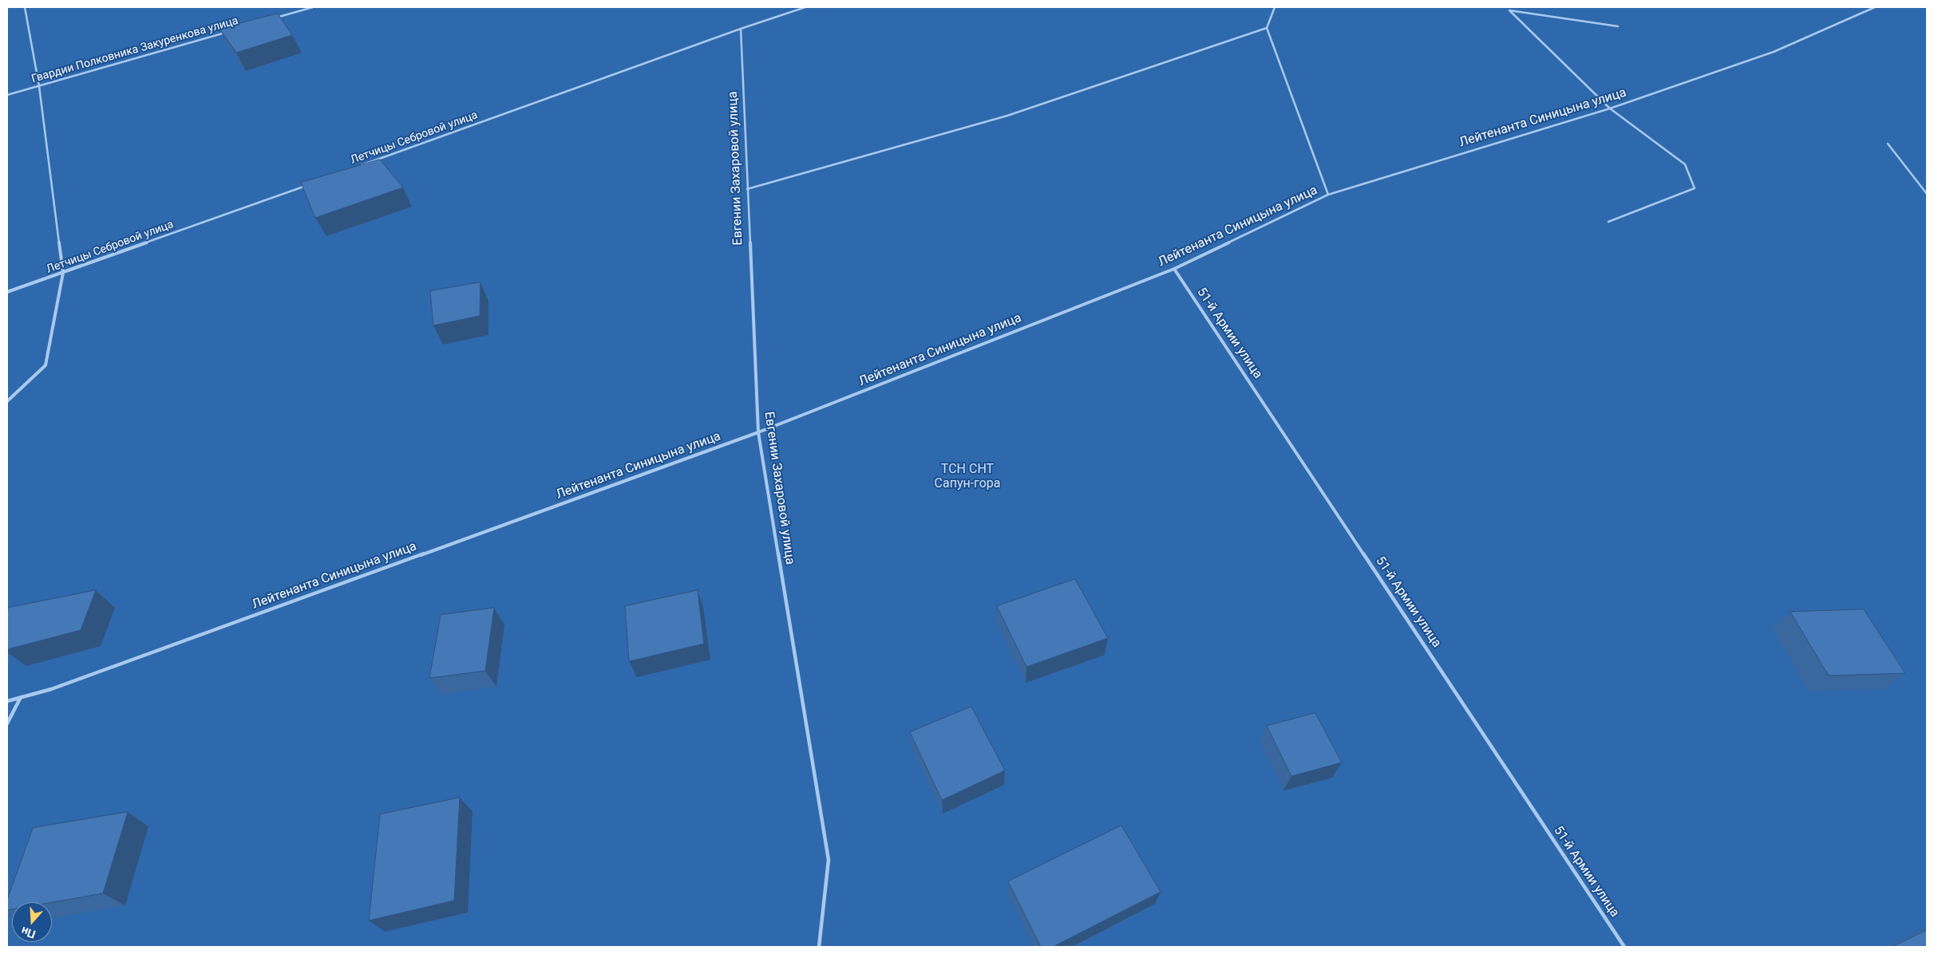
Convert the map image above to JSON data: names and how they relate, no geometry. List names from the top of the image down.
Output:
{
  "streets": {
    "lane": [
      "Гвардии Полковника Закуренкова улица",
      "Лейтенанта Синицына улица",
      "Летчицы Себровой улица",
      "Евгении Захаровой улица",
      "51-й Армии улица"
    ]
  },
  "crossings": [
    ["Лейтенанта Синицына улица", "Евгении Захаровой улица"],
    ["Лейтенанта Синицына улица", "51-й Армии улица"],
    ["Летчицы Себровой улица", "Евгении Захаровой улица"]
  ],
  "parks": ["ТСН СНТ Сапун-гора"],
  "north": "bottom"
}
